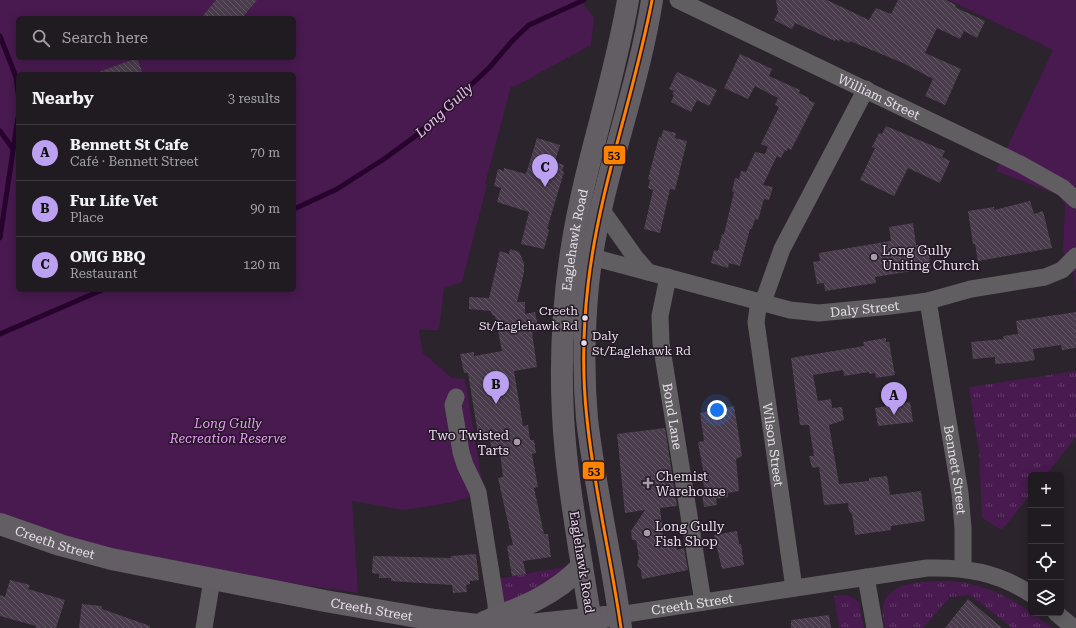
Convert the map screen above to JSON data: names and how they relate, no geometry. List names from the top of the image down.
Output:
{
  "streets": {
    "main road": ["Eaglehawk Road", "Creeth Street"],
    "street": [
      "William Street",
      "Daly Street",
      "Bond Lane",
      "Wilson Street",
      "Bennett Street"
    ]
  },
  "crossings": [
    ["William Street", "Wilson Street"],
    ["Eaglehawk Road", "Daly Street"],
    ["Eaglehawk Road", "Creeth Street"],
    ["Daly Street", "Bond Lane"],
    ["Daly Street", "Wilson Street"],
    ["Daly Street", "Bennett Street"],
    ["Bond Lane", "Creeth Street"],
    ["Wilson Street", "Creeth Street"],
    ["Bennett Street", "Creeth Street"]
  ],
  "water": ["Long Gully"],
  "parks": ["Long Gully Recreation Reserve"],
  "places": {
    "other": [
      "Long Gully Uniting Church",
      "Creeth St/Eaglehawk Rd",
      "Daly St/Eaglehawk Rd",
      "Two Twisted Tarts",
      "Long Gully Fish Shop"
    ],
    "health": ["Chemist Warehouse"]
  },
  "lines": ["transit line 53"],
  "page": {
    "search": "Search here",
    "heading": ["Nearby", "3 results"],
    "list": [
      {
        "mark": "A",
        "name": "Bennett St Cafe",
        "note": "Café · Bennett Street",
        "value": "70 m"
      },
      {
        "mark": "B",
        "name": "Fur Life Vet",
        "note": "Place",
        "value": "90 m"
      },
      {
        "mark": "C",
        "name": "OMG BBQ",
        "note": "Restaurant",
        "value": "120 m"
      }
    ],
    "pins": ["C", "B", "A"],
    "map_buttons": ["+", "−"]
  }
}
